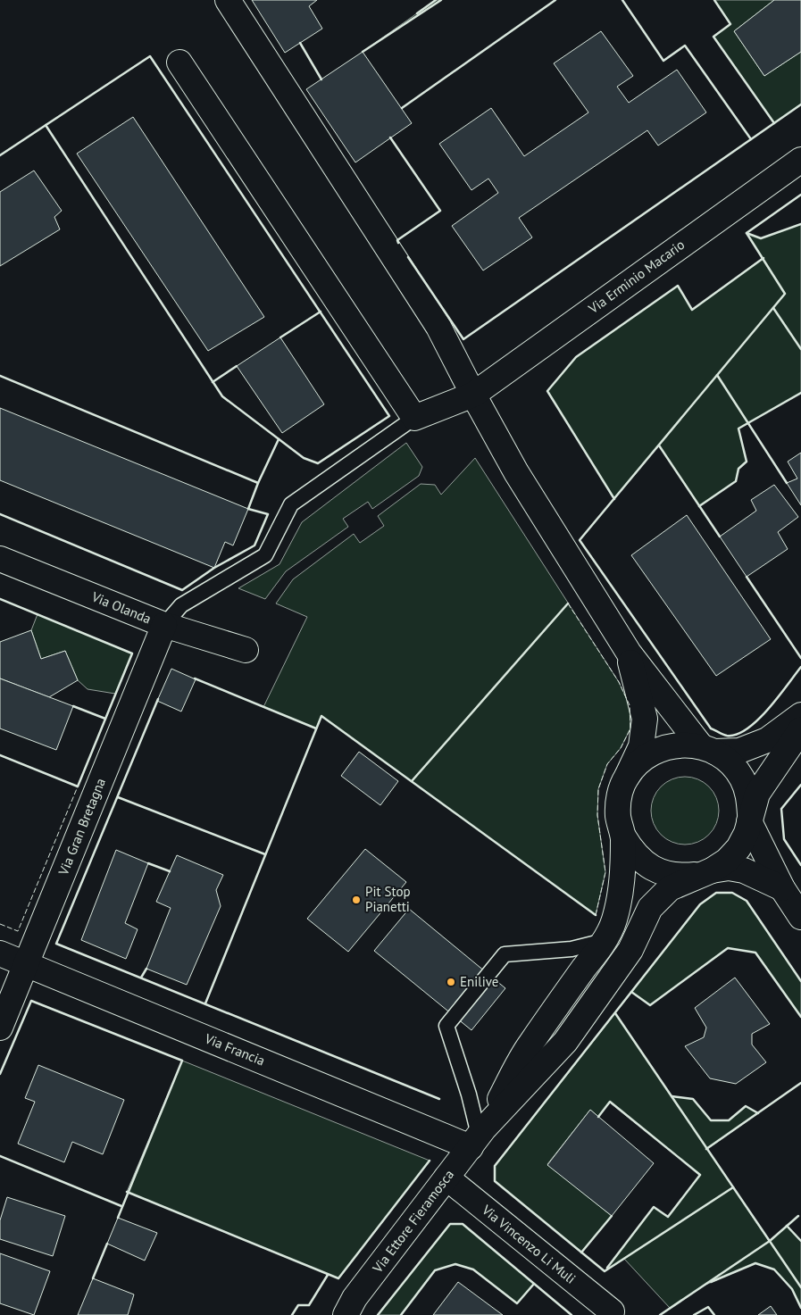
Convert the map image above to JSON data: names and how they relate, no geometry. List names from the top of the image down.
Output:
{
  "streets": {
    "street": [
      "Via Erminio Macario",
      "Via Olanda",
      "Via Gran Bretagna",
      "Via Francia",
      "Via Ettore Fieramosca",
      "Via Vincenzo Li Muli"
    ]
  },
  "crossings": [
    ["Via Olanda", "Via Gran Bretagna"],
    ["Via Gran Bretagna", "Via Francia"],
    ["Via Francia", "Via Ettore Fieramosca"],
    ["Via Ettore Fieramosca", "Via Vincenzo Li Muli"]
  ],
  "places": ["Pit Stop Pianetti", "Enilive"]
}
